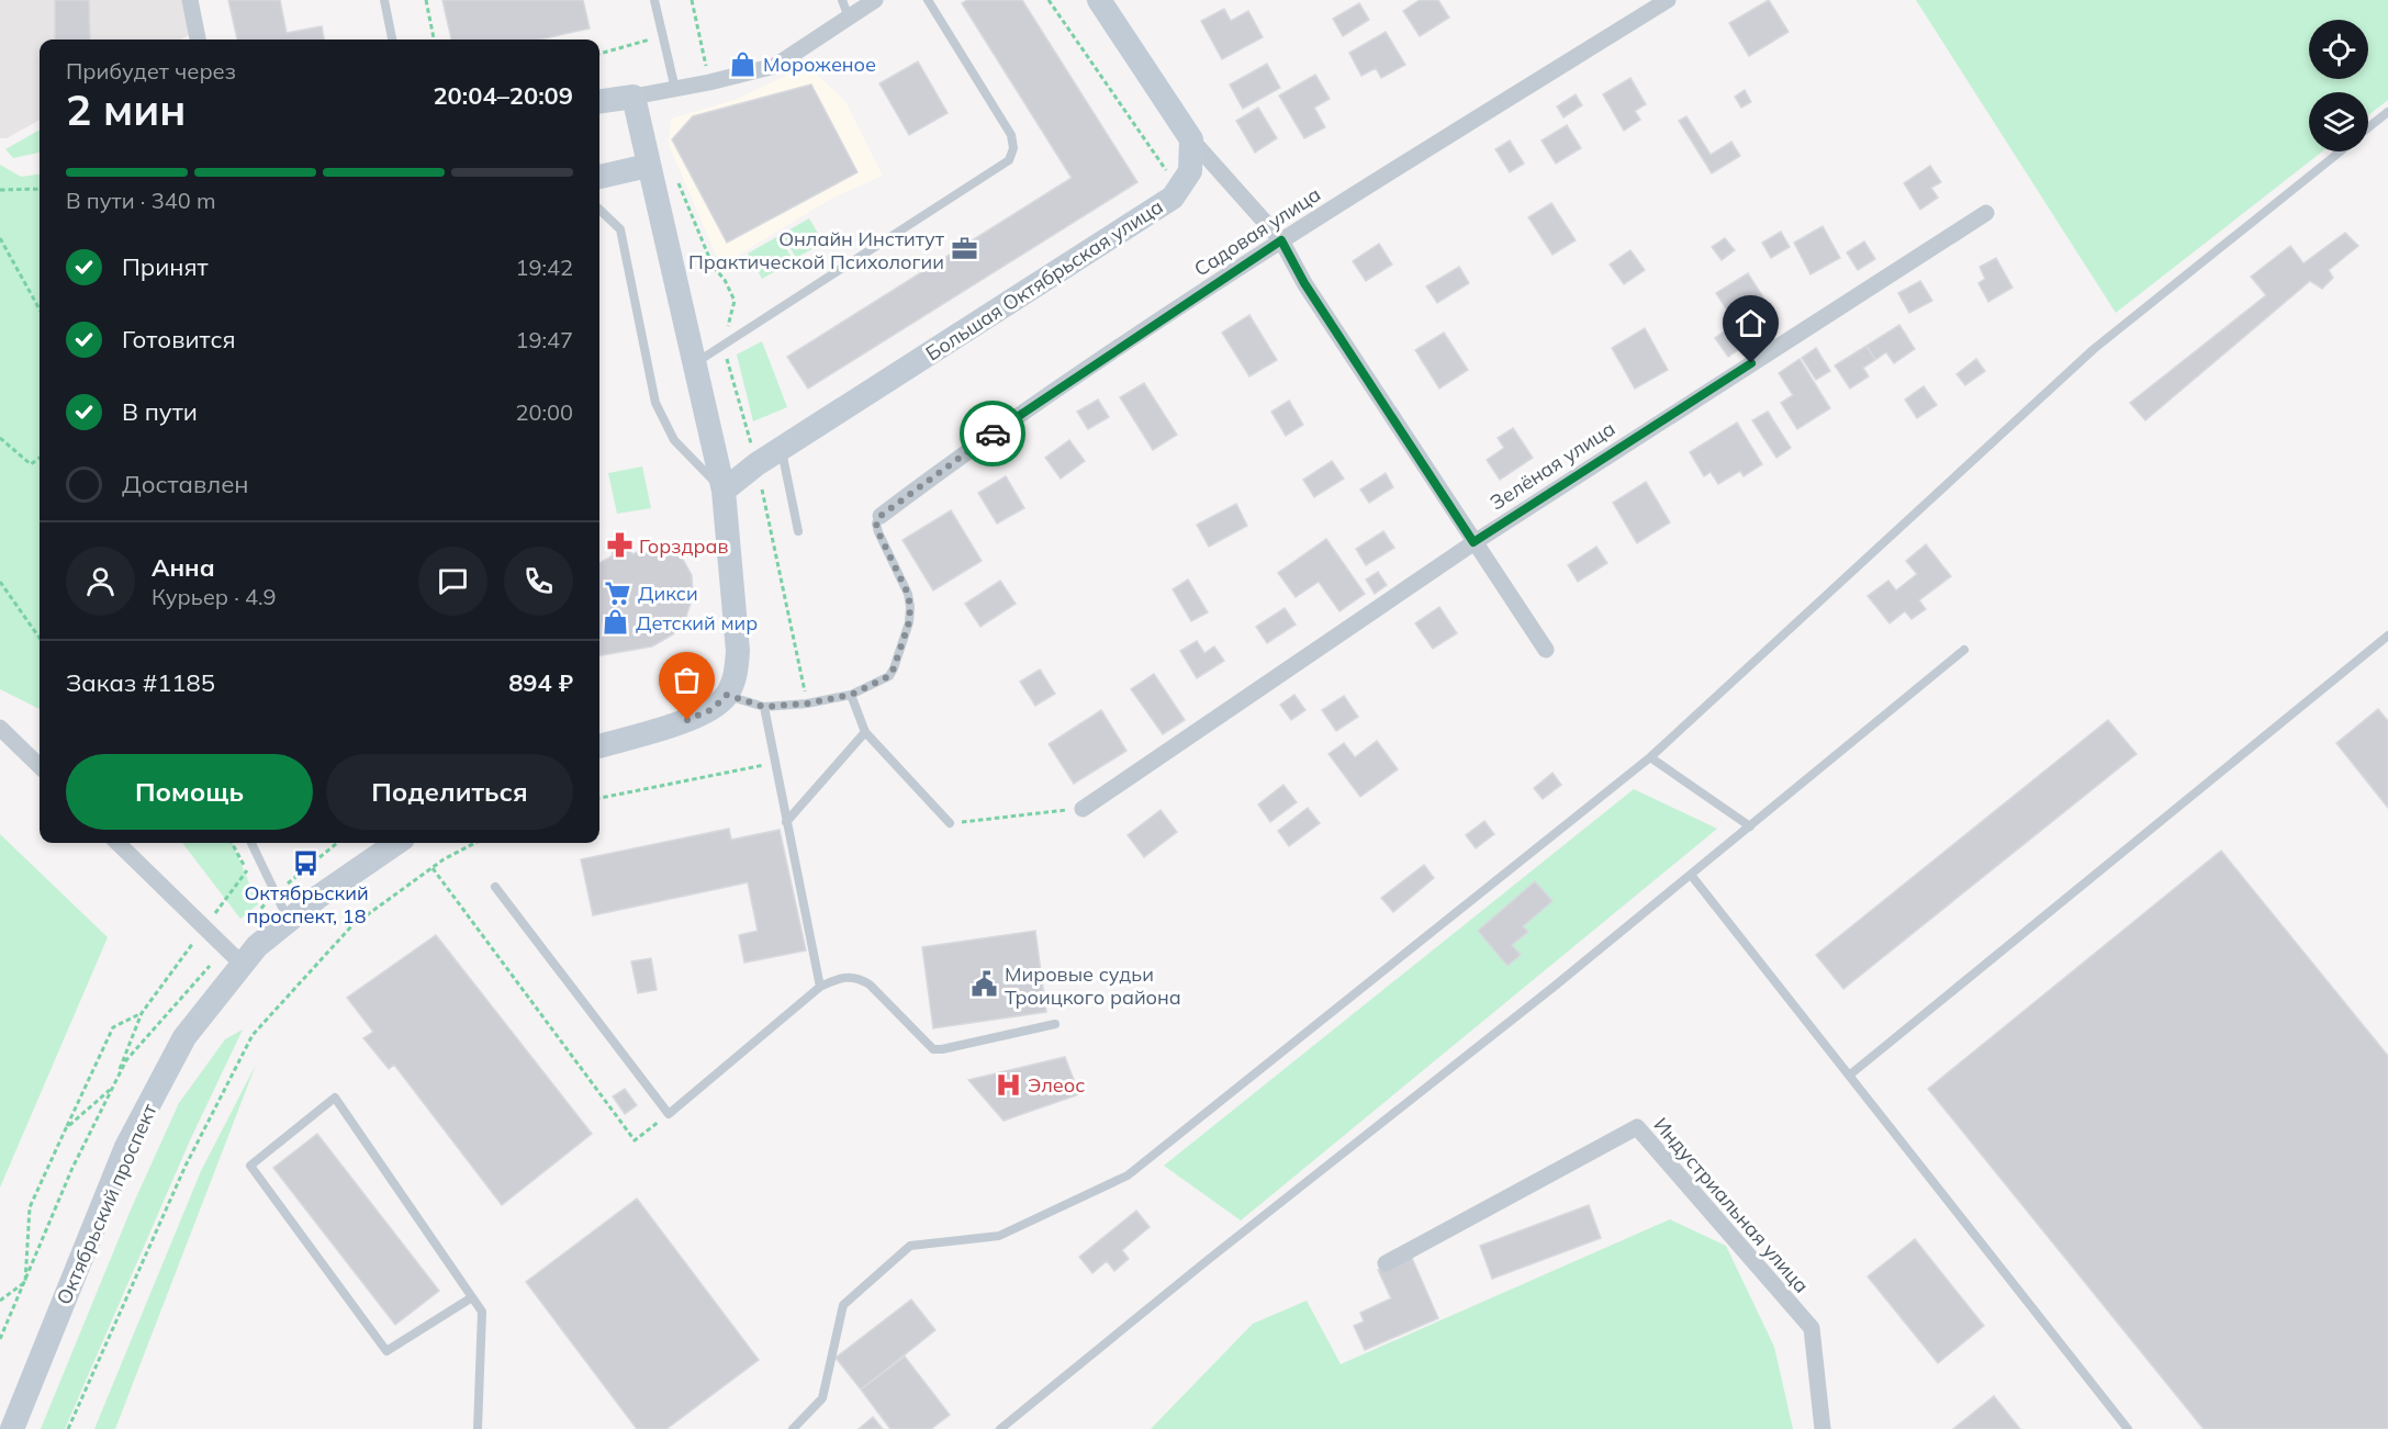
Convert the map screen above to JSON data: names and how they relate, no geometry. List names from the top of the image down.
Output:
{
  "streets": {
    "main road": ["Большая Октябрьская улица", "Октябрьский проспект"],
    "street": ["Садовая улица", "Зелёная улица", "Индустриальная улица"]
  },
  "places": {
    "shop": ["Мороженое", "Детский мир"],
    "office": ["Онлайн Институт Практической Психологии"],
    "pharmacy": ["Горздрав"],
    "supermarket": ["Дикси"],
    "bus stop": ["Октябрьский проспект, 18"],
    "public building": ["Мировые судьи Троицкого района"],
    "hospital": ["Элеос"]
  },
  "page": {
    "heading": ["2 мин", "Прибудет через", "20:04–20:09"],
    "panel": [
      "Анна",
      "Курьер · 4.9",
      "Заказ #1185",
      "894 ₽"
    ],
    "bar": "В пути · 340 m",
    "list": [
      ["Принят", "19:42"],
      ["Готовится", "19:47"],
      ["В пути", "20:00"],
      "Доставлен"
    ],
    "buttons": ["Помощь", "Поделиться"]
  }
}
